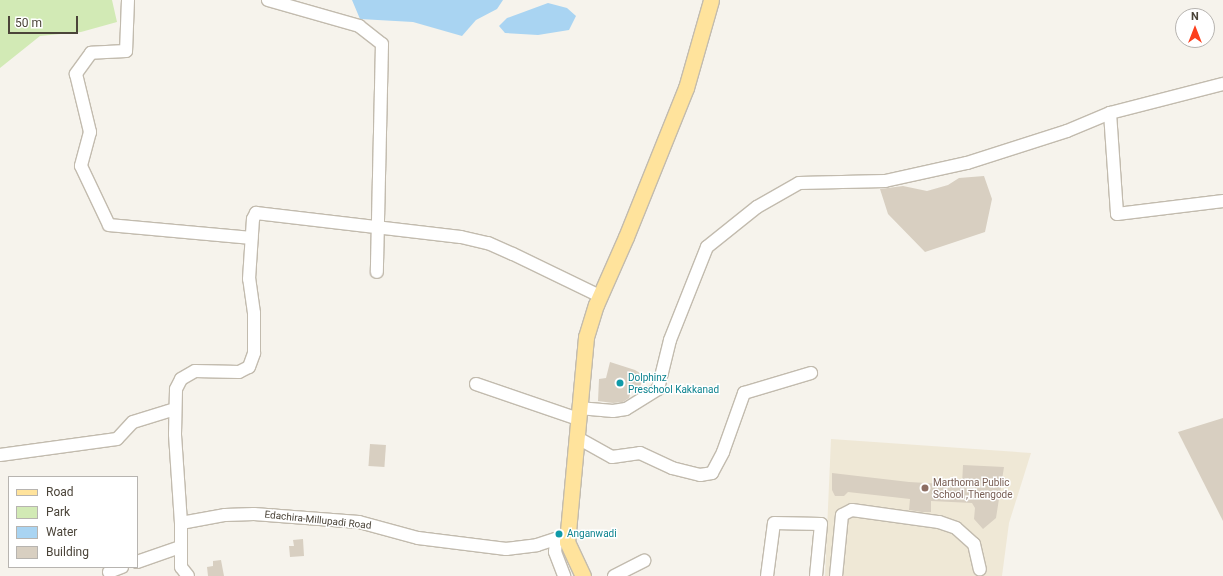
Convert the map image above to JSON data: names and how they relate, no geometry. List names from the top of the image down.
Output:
{
  "streets": {
    "street": ["Edachira-Millupadi Road"]
  },
  "places": ["Dolphinz Preschool Kakkanad", "Marthoma Public School ,Thengode", "Anganwadi"],
  "legend": [
    "Road",
    "Park",
    "Water",
    "Building"
  ],
  "scale_bar": "50 m",
  "north": "top"
}
